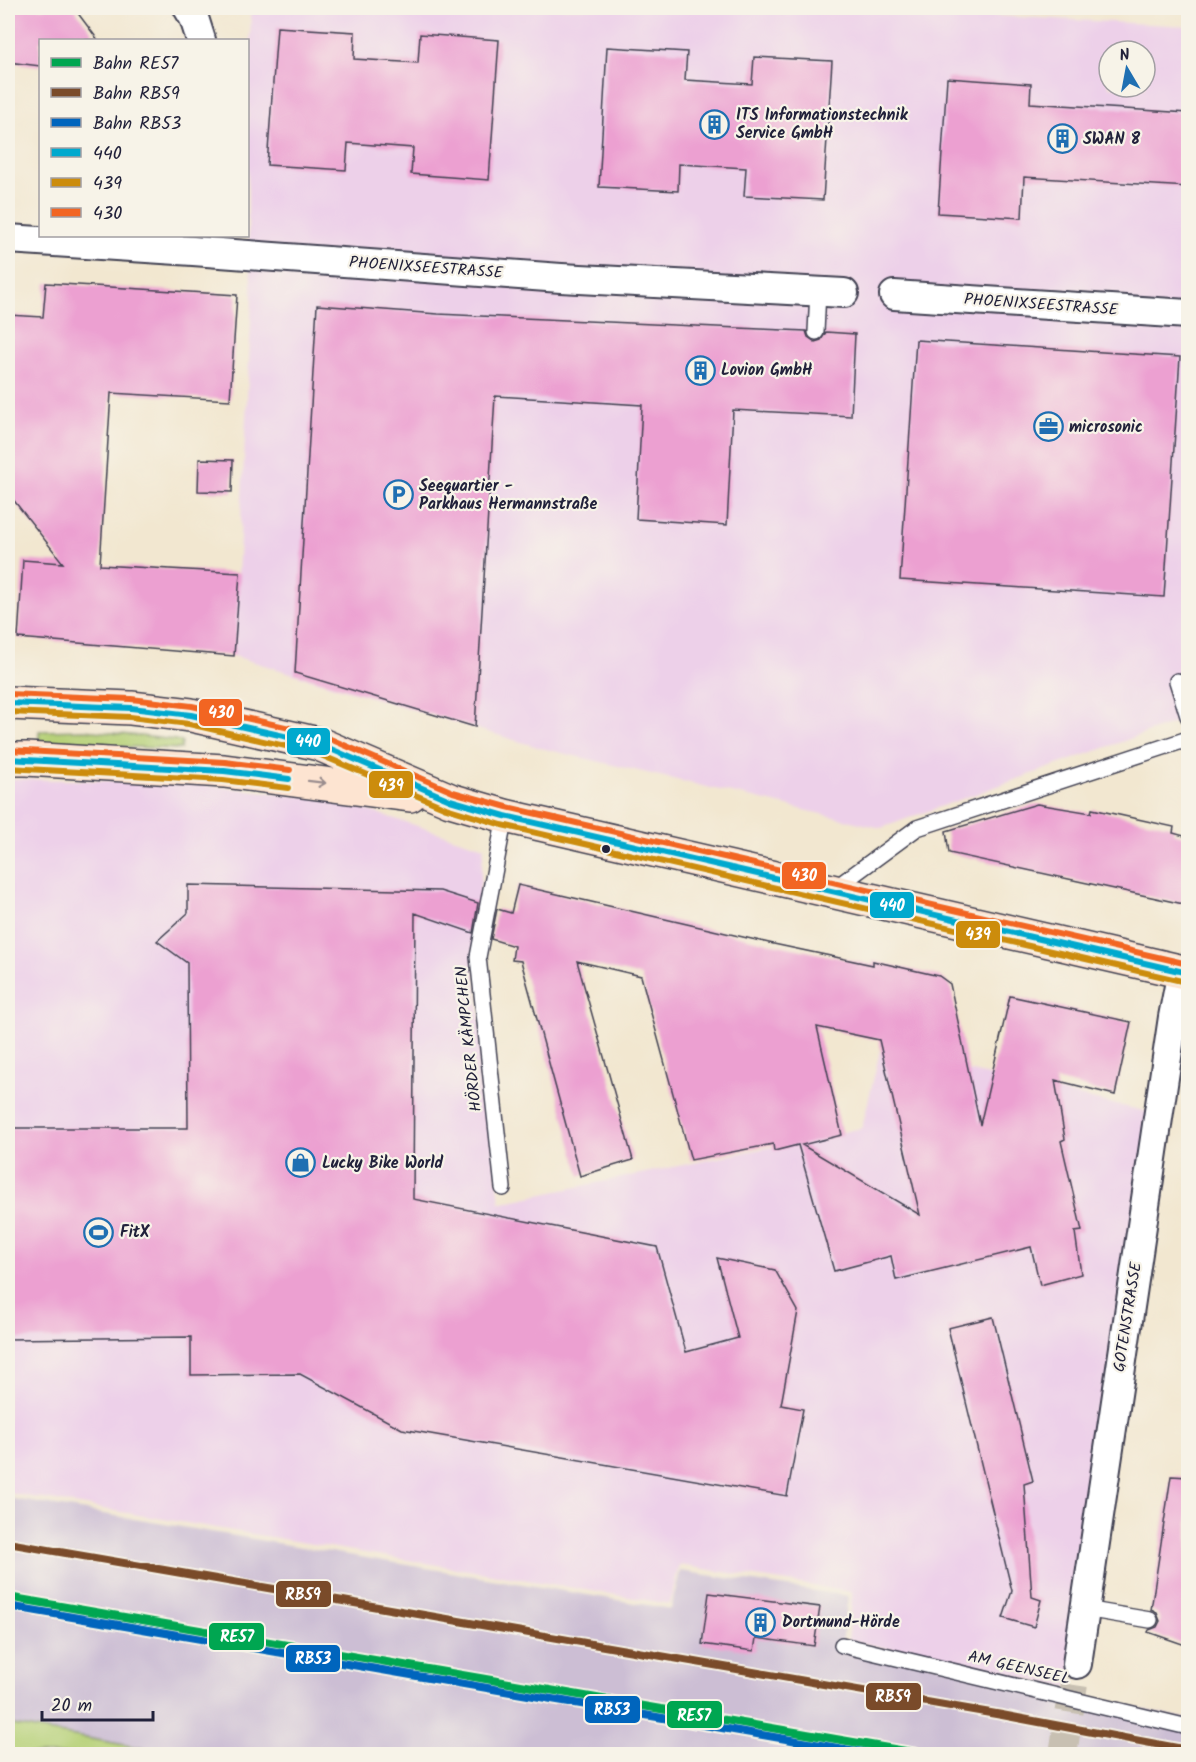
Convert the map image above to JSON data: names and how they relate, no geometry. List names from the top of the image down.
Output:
{
  "streets": {
    "street": ["PHOENIXSEESTRASSE", "GOTENSTRASSE"],
    "lane": ["HÖRDER KÄMPCHEN", "AM GEENSEEL"]
  },
  "places": {
    "building": [
      "ITS Informationstechnik Service GmbH",
      "SWAN 8",
      "Lovion GmbH",
      "Dortmund-Hörde"
    ],
    "office": ["microsonic"],
    "parking": ["Seequartier - Parkhaus Hermannstraße"],
    "shop": ["Lucky Bike World"],
    "sports": ["FitX"]
  },
  "lines": [
    "transit line 430",
    "transit line 440",
    "transit line 439",
    "rail line RB59",
    "rail line RE57",
    "rail line RB53"
  ],
  "legend": [
    "Bahn RE57",
    "Bahn RB59",
    "Bahn RB53",
    "440",
    "439",
    "430"
  ],
  "scale_bar": "20 m",
  "north": "top"
}
